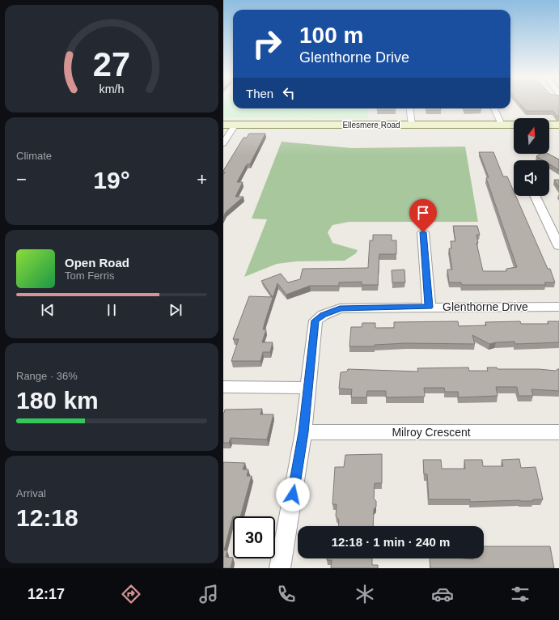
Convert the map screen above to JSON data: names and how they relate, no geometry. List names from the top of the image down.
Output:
{
  "streets": {
    "main road": ["Ellesmere Road"],
    "street": ["Glenthorne Drive", "Milroy Crescent"]
  },
  "crossings": [
    ["Glenthorne Drive", "Milroy Crescent"]
  ],
  "north": "top",
  "page": {
    "turn": ["100 m", "Glenthorne Drive"],
    "then": "Then",
    "tile": [
      "Climate",
      ["Range · 36%", "180 km"],
      ["Arrival", "12:18"]
    ],
    "heat": ["−", "19°", "+"],
    "song": ["Open Road", "Tom Ferris"],
    "limit": "30",
    "trip": "12:18 · 1 min · 240 m",
    "tabs": "12:17",
    "gauge": ["27", "km/h"]
  }
}
